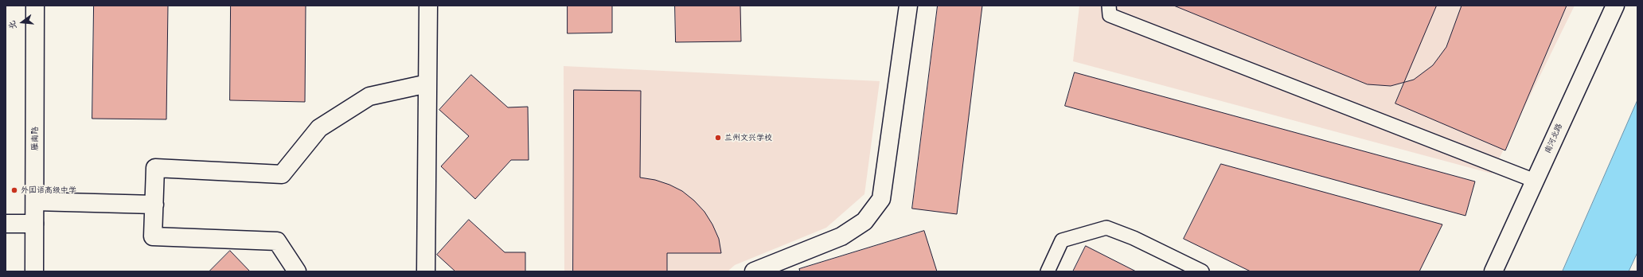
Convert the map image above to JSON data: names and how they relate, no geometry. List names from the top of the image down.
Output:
{
  "streets": {
    "street": ["雁南路", "南河北路"]
  },
  "places": ["兰州文兴学校", "外国语高级中学"],
  "north": "left"
}
